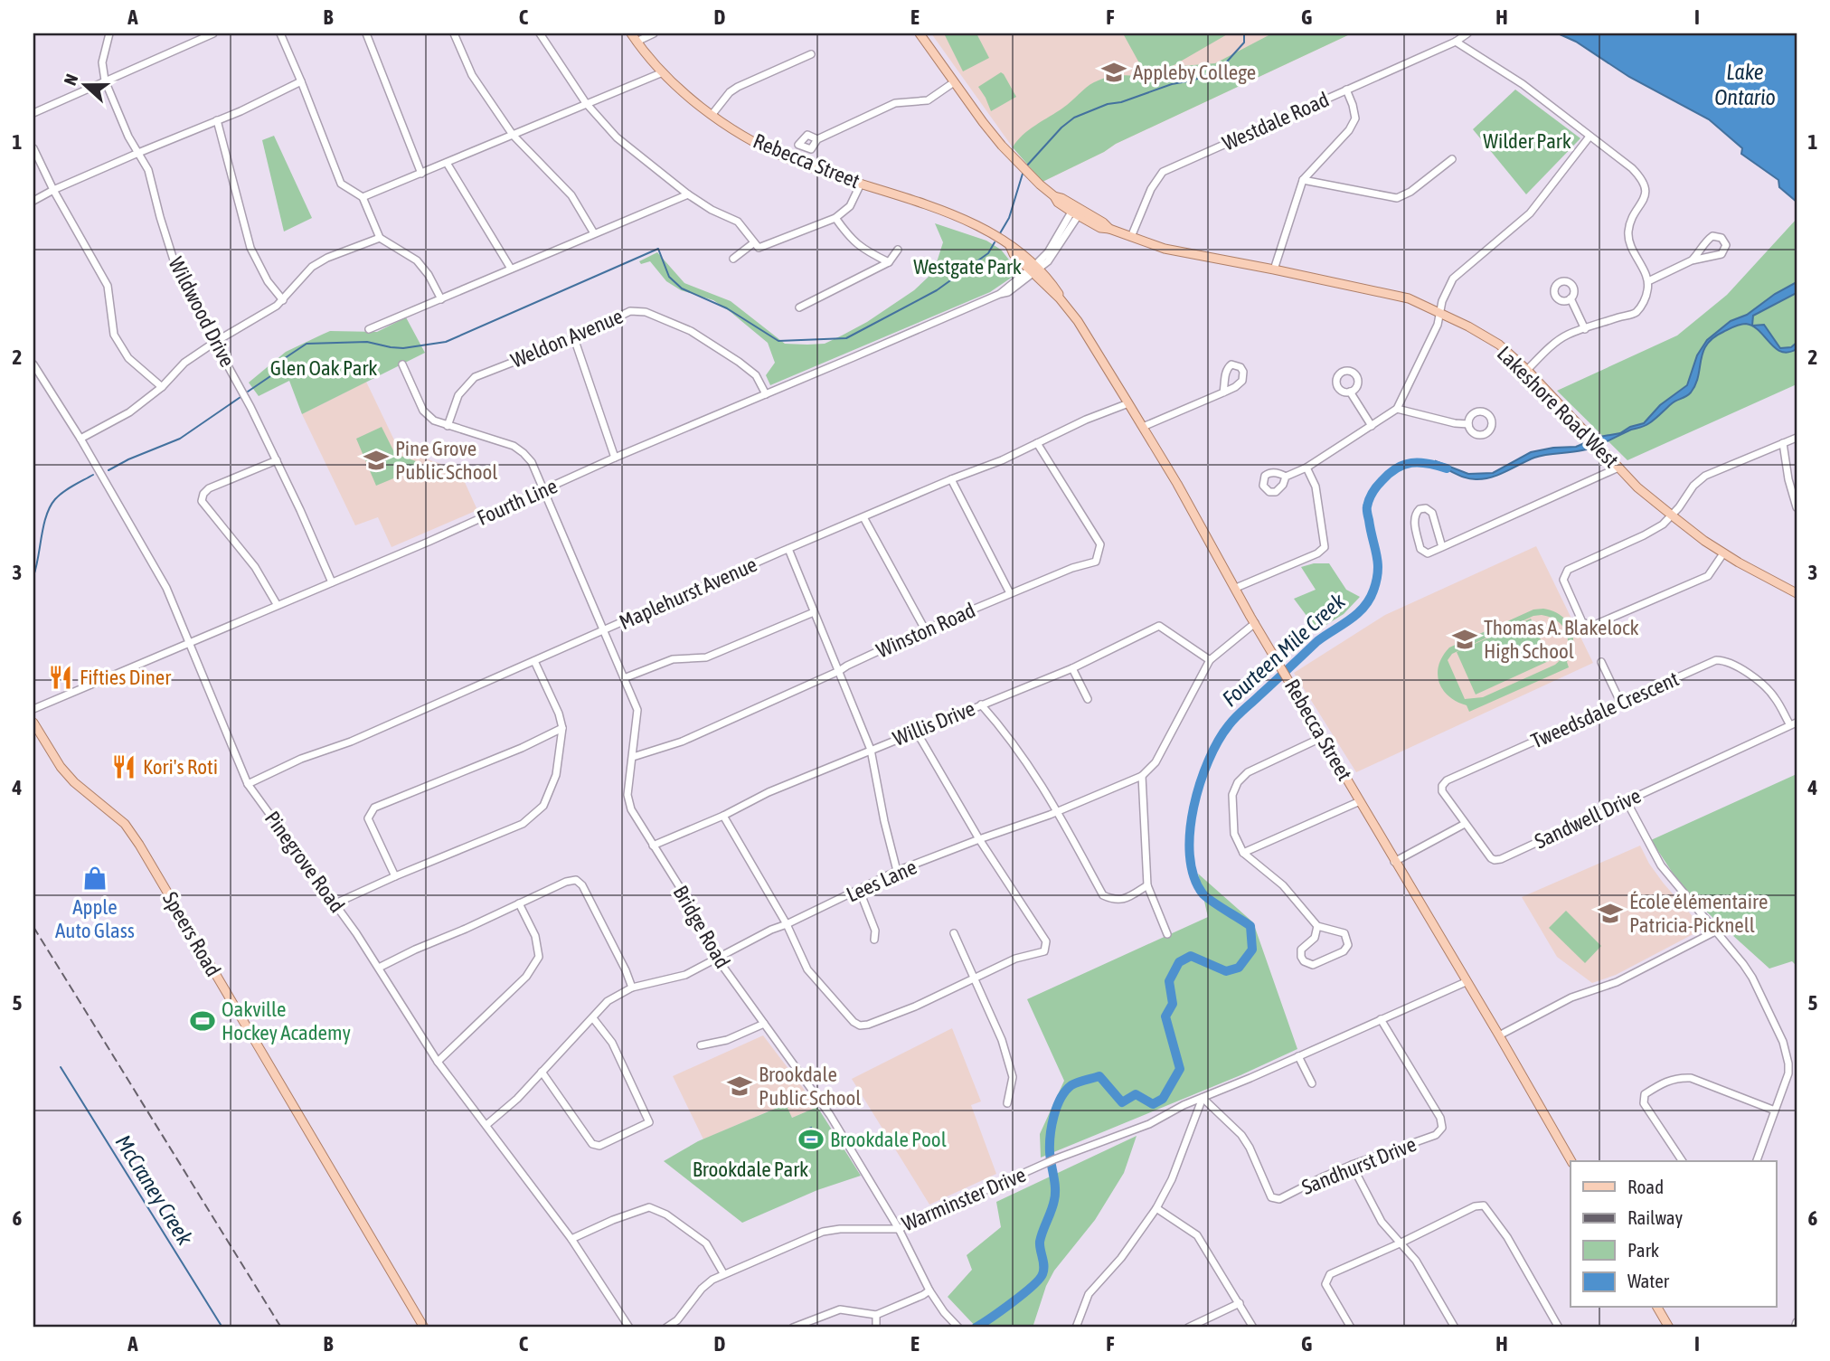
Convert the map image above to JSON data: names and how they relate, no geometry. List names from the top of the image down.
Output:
{
  "streets": {
    "main road": ["Rebecca Street", "Lakeshore Road West", "Speers Road"],
    "street": [
      "Westdale Road",
      "Wildwood Drive",
      "Weldon Avenue",
      "Fourth Line",
      "Maplehurst Avenue",
      "Winston Road",
      "Tweedsdale Crescent",
      "Willis Drive",
      "Sandwell Drive",
      "Pinegrove Road",
      "Lees Lane",
      "Bridge Road",
      "Sandhurst Drive",
      "Warminster Drive"
    ]
  },
  "crossings": [
    ["Westdale Road", "Lakeshore Road West"],
    ["Rebecca Street", "Fourth Line"],
    ["Rebecca Street", "Maplehurst Avenue"],
    ["Rebecca Street", "Lees Lane"],
    ["Rebecca Street", "Warminster Drive"],
    ["Wildwood Drive", "Fourth Line"],
    ["Weldon Avenue", "Fourth Line"],
    ["Weldon Avenue", "Bridge Road"],
    ["Lakeshore Road West", "Fourth Line"],
    ["Fourth Line", "Pinegrove Road"],
    ["Fourth Line", "Bridge Road"],
    ["Maplehurst Avenue", "Winston Road"],
    ["Maplehurst Avenue", "Pinegrove Road"],
    ["Maplehurst Avenue", "Bridge Road"],
    ["Winston Road", "Bridge Road"],
    ["Tweedsdale Crescent", "Sandwell Drive"],
    ["Willis Drive", "Lees Lane"],
    ["Willis Drive", "Bridge Road"],
    ["Pinegrove Road", "Lees Lane"],
    ["Lees Lane", "Bridge Road"],
    ["Bridge Road", "Warminster Drive"],
    ["Sandhurst Drive", "Warminster Drive"]
  ],
  "water": ["Lake Ontario", "Fourteen Mile Creek", "McCraney Creek"],
  "parks": [
    "Wilder Park",
    "Westgate Park",
    "Glen Oak Park",
    "Brookdale Park"
  ],
  "places": {
    "school or university": [
      "Appleby College",
      "Pine Grove Public School",
      "Thomas A. Blakelock High School",
      "École élémentaire Patricia-Picknell",
      "Brookdale Public School"
    ],
    "restaurant": ["Fifties Diner", "Kori's Roti"],
    "shop": ["Apple Auto Glass"],
    "sports": ["Oakville Hockey Academy", "Brookdale Pool"]
  },
  "legend": [
    "Road",
    "Railway",
    "Park",
    "Water"
  ],
  "north": "left",
  "grid": {
    "columns": [
      "A",
      "B",
      "C",
      "D",
      "E",
      "F",
      "G",
      "H",
      "I"
    ],
    "rows": [
      "1",
      "2",
      "3",
      "4",
      "5",
      "6"
    ]
  }
}
